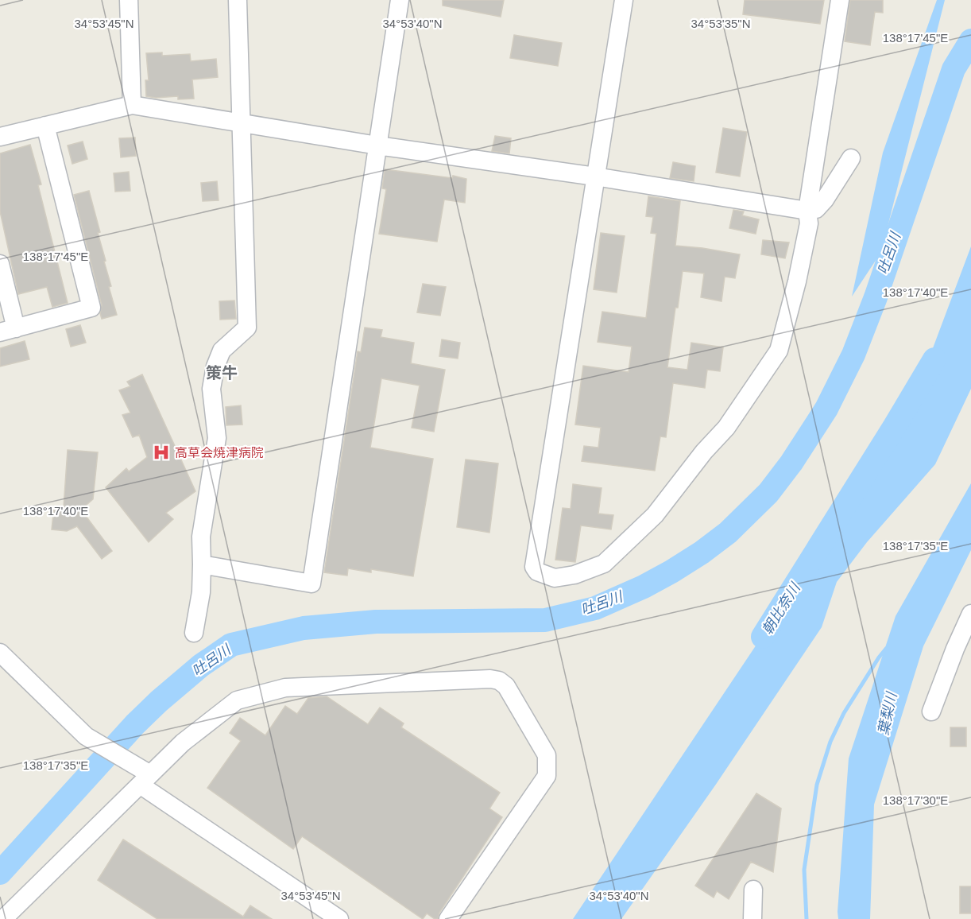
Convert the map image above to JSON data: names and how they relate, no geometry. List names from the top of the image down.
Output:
{
  "districts": ["策牛"],
  "water": ["吐呂川", "朝比奈川", "葉梨川"],
  "places": {
    "hospital": ["高草会焼津病院"]
  },
  "coordinates": [
    "34°53'45\"N",
    "34°53'40\"N",
    "34°53'35\"N",
    "138°17'45\"E",
    "138°17'40\"E",
    "138°17'35\"E",
    "138°17'30\"E"
  ]
}
